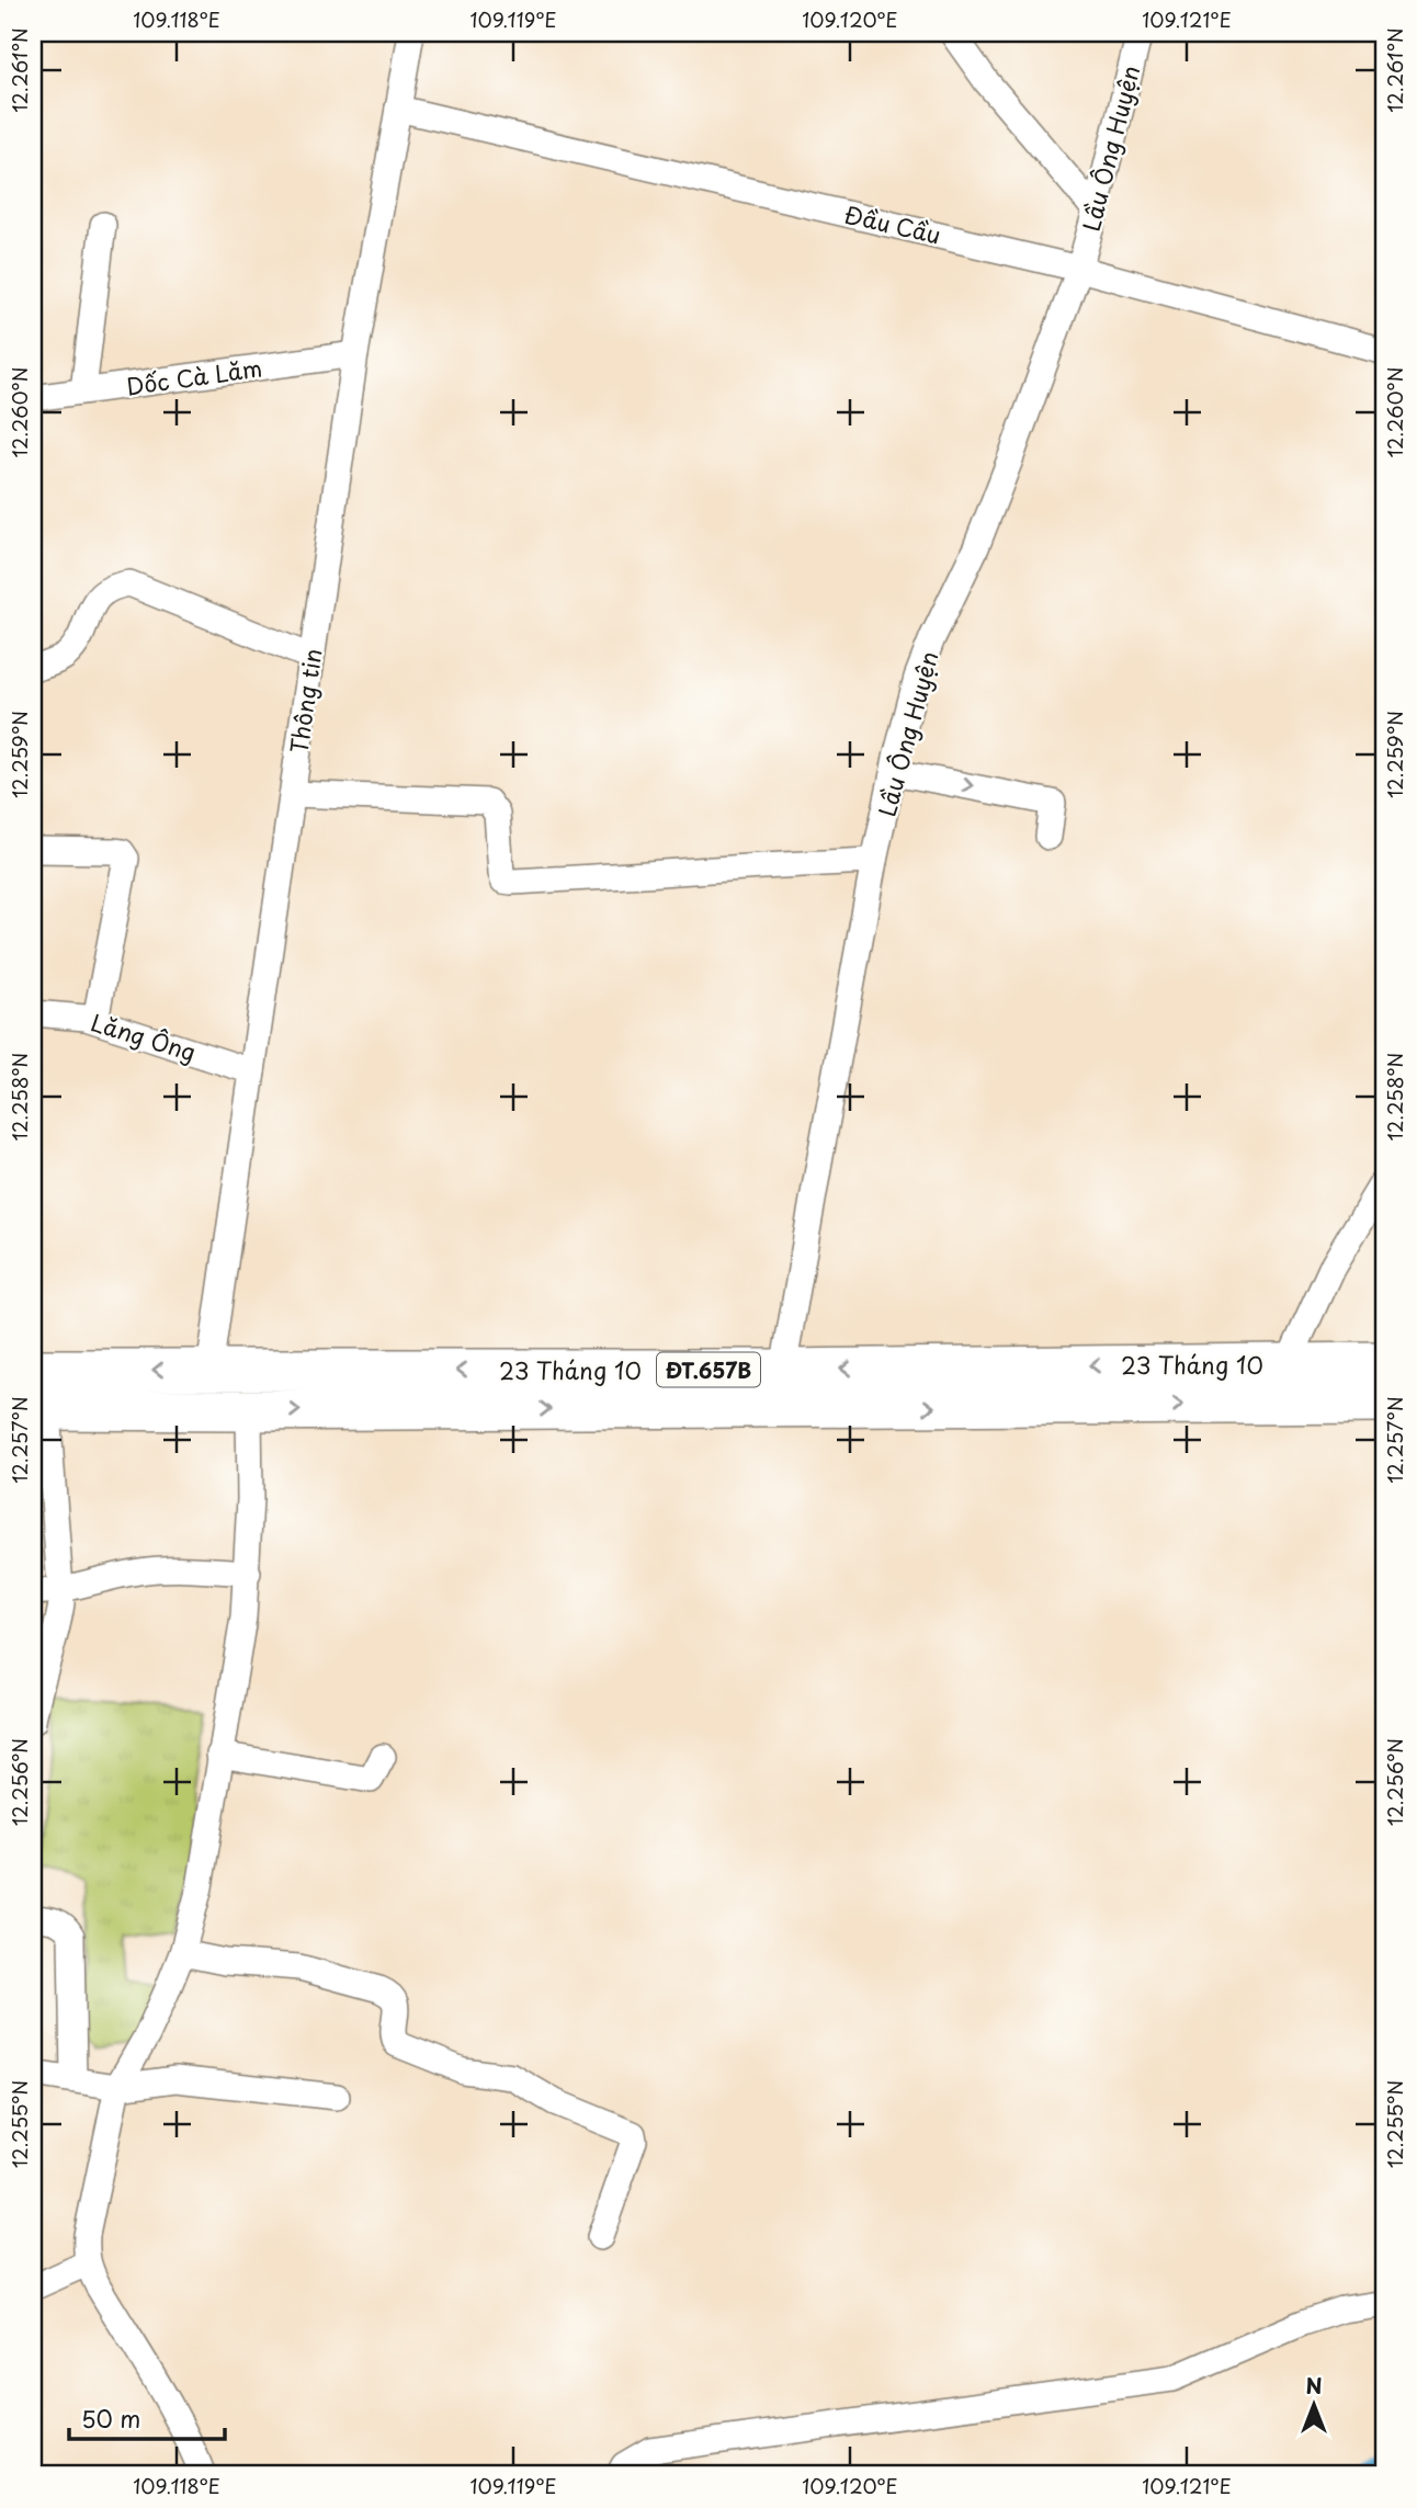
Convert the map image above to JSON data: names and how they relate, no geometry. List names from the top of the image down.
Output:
{
  "streets": {
    "main road": ["23 Tháng 10", "ĐT.657B"],
    "street": [
      "Lầu Ông Huyện",
      "Đầu Cầu",
      "Dốc Cà Lăm",
      "Thông tin",
      "Lăng Ông"
    ]
  },
  "crossings": [
    ["Lầu Ông Huyện", "Đầu Cầu"],
    ["Lầu Ông Huyện", "23 Tháng 10"],
    ["Đầu Cầu", "Thông tin"],
    ["Dốc Cà Lăm", "Thông tin"],
    ["Thông tin", "Lăng Ông"],
    ["Thông tin", "23 Tháng 10"]
  ],
  "scale_bar": "50 m",
  "north": "top",
  "coordinates": [
    "109.118°E",
    "109.119°E",
    "109.120°E",
    "109.121°E",
    "12.261°N",
    "12.260°N",
    "12.259°N",
    "12.258°N",
    "12.257°N",
    "12.256°N",
    "12.255°N"
  ]
}
